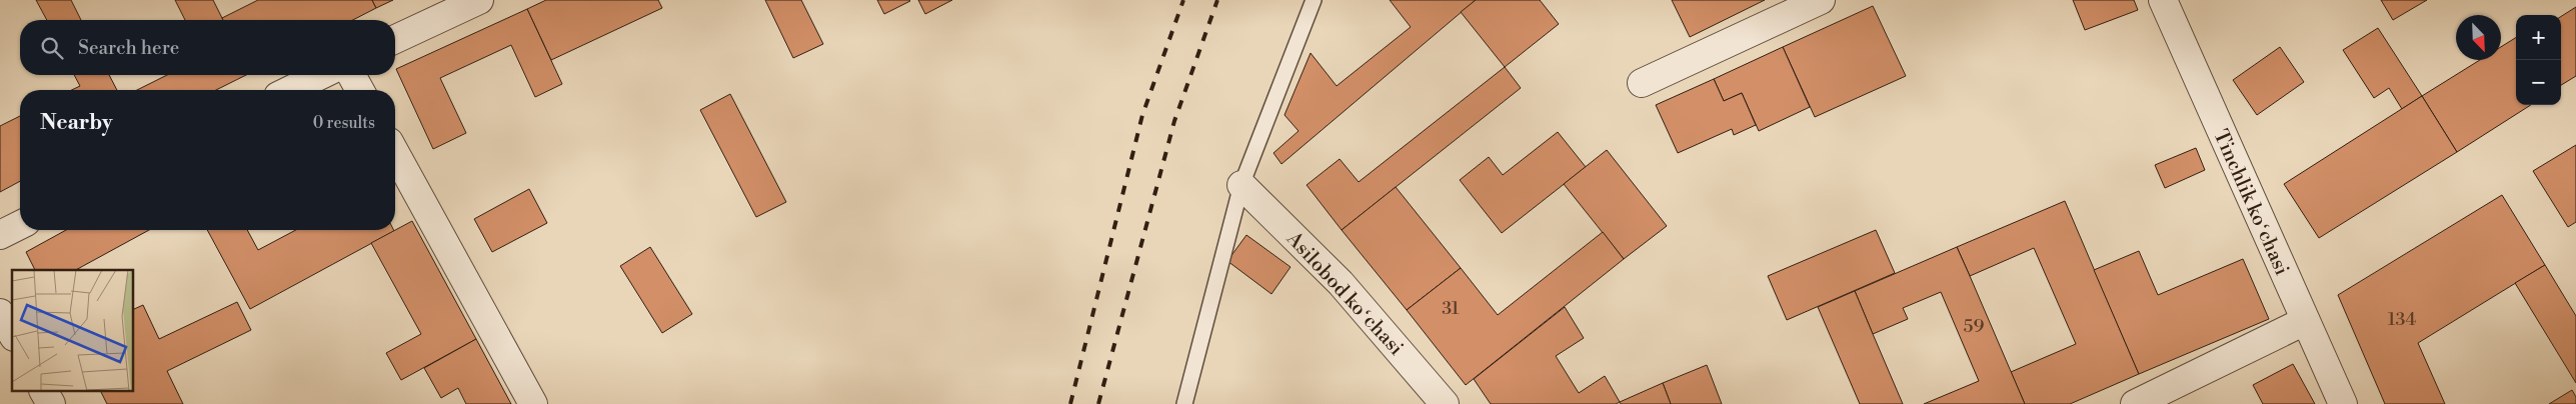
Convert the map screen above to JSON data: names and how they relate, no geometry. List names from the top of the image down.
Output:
{
  "streets": {
    "street": ["Tinchlik koʻchasi", "Asilobod koʻchasi"]
  },
  "house_numbers": ["31", "134", "59"],
  "north": "bottom right",
  "page": {
    "map_buttons": ["+", "−"],
    "search": "Search here",
    "heading": ["Nearby", "0 results"]
  }
}
